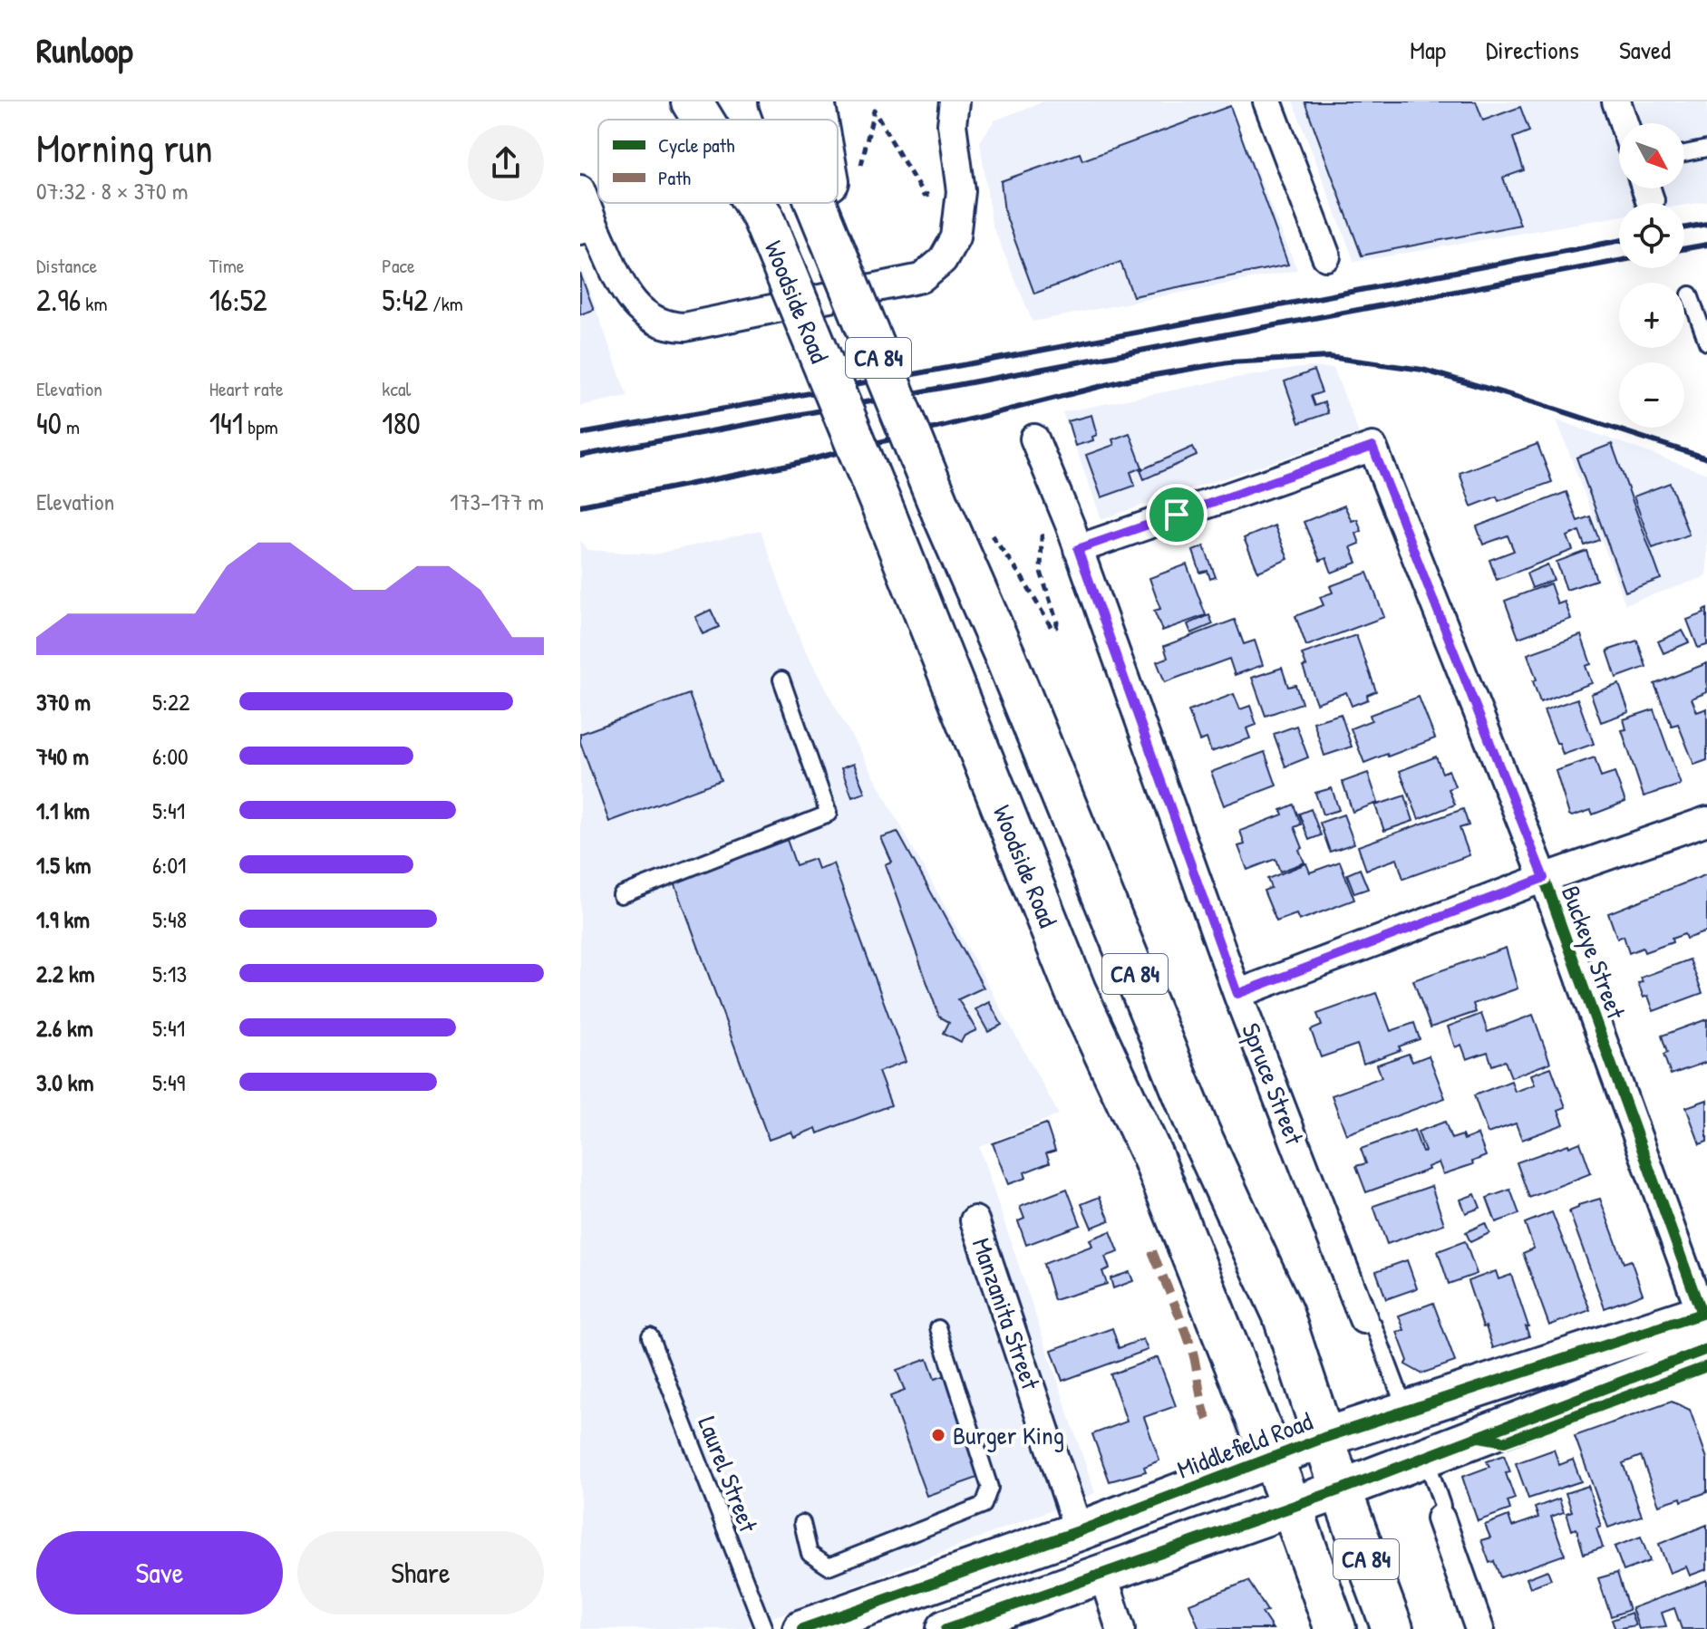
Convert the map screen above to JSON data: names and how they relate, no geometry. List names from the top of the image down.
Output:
{
  "streets": {
    "highway": ["Woodside Road", "CA 84"],
    "main road": ["Middlefield Road"],
    "street": ["Buckeye Street", "Spruce Street", "Manzanita Street"],
    "lane": ["Laurel Street"]
  },
  "crossings": [
    ["Woodside Road", "Middlefield Road"],
    ["CA 84", "Middlefield Road"],
    ["Buckeye Street", "Spruce Street"],
    ["Buckeye Street", "Middlefield Road"],
    ["Manzanita Street", "Middlefield Road"]
  ],
  "places": ["Burger King"],
  "legend": ["Cycle path", "Path"],
  "north": "bottom right",
  "page": {
    "header": "Runloop",
    "nav": ["Map", "Directions", "Saved"],
    "heading": ["Morning run", "07:32 · 8 × 370 m"],
    "map_buttons": ["+", "−"],
    "stats": [
      ["Distance", "2.96 km"],
      ["Time", "16:52"],
      ["Pace", "5:42 /km"],
      ["Elevation", "40 m"],
      ["Heart rate", "141 bpm"],
      ["kcal", "180"]
    ],
    "chart": ["Elevation", "173–177 m"],
    "list": [
      {
        "name": "370 m",
        "note": "5:22"
      },
      {
        "name": "740 m",
        "note": "6:00"
      },
      {
        "name": "1.1 km",
        "note": "5:41"
      },
      {
        "name": "1.5 km",
        "note": "6:01"
      },
      {
        "name": "1.9 km",
        "note": "5:48"
      },
      {
        "name": "2.2 km",
        "note": "5:13"
      },
      {
        "name": "2.6 km",
        "note": "5:41"
      },
      {
        "name": "3.0 km",
        "note": "5:49"
      }
    ],
    "buttons": ["Save", "Share"]
  }
}
